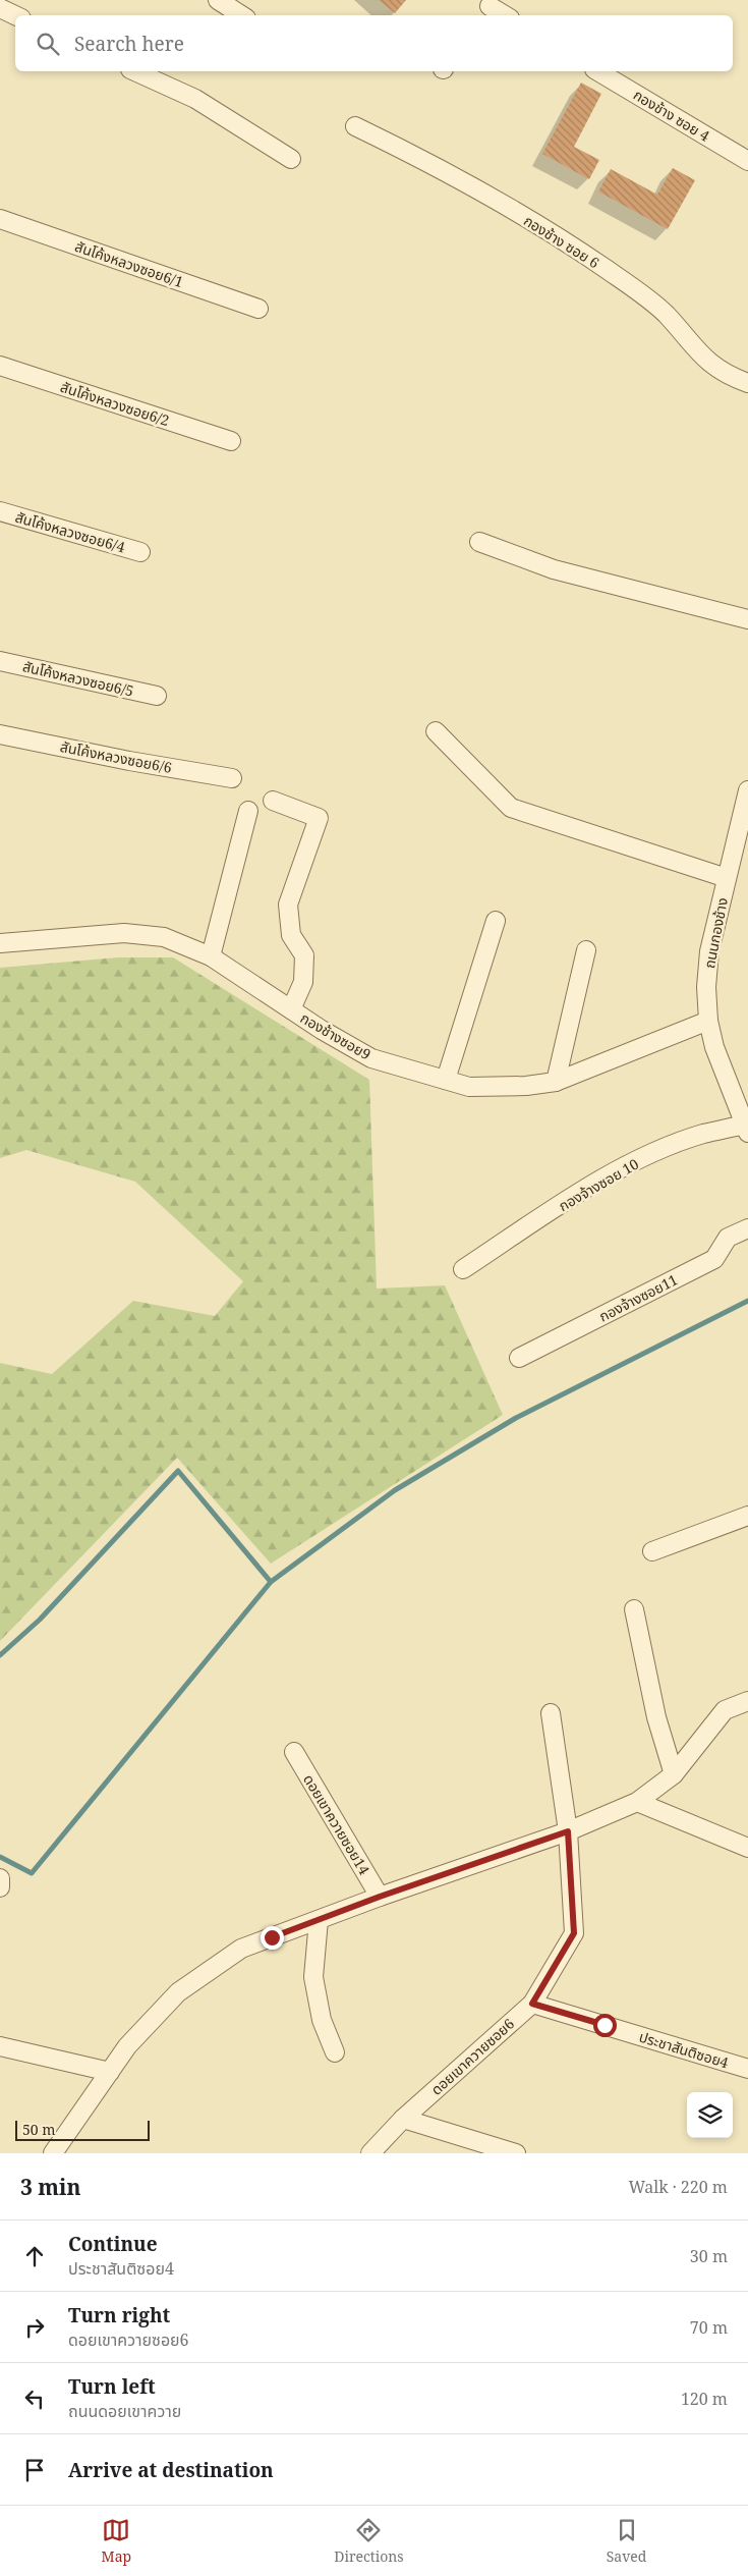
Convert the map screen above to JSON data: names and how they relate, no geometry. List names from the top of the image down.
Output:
{
  "streets": {
    "street": [
      "กองช้าง ซอย 4",
      "กองช้าง ซอย 6",
      "สันโค้งหลวงซอย6/1",
      "สันโค้งหลวงซอย6/2",
      "สันโค้งหลวงซอย6/4",
      "สันโค้งหลวงซอย6/5",
      "สันโค้งหลวงซอย6/6",
      "ถนนกองช้าง",
      "กองช้างซอย9",
      "กองจ้างซอย 10",
      "กองจ้างซอย11",
      "ดอยเขาควายซอย14",
      "ประชาสันติซอย4",
      "ดอยเขาควายซอย6"
    ]
  },
  "crossings": [
    ["ถนนกองช้าง", "กองช้างซอย9"],
    ["ถนนกองช้าง", "กองจ้างซอย 10"],
    ["ประชาสันติซอย4", "ดอยเขาควายซอย6"]
  ],
  "scale_bar": "50 m",
  "page": {
    "search": "Search here",
    "scale": "50 m",
    "heading": ["3 min", "Walk · 220 m"],
    "list": [
      ["Continue", "ประชาสันติซอย4", "30 m"],
      ["Turn right", "ดอยเขาควายซอย6", "70 m"],
      ["Turn left", "ถนนดอยเขาควาย", "120 m"],
      "Arrive at destination"
    ],
    "nav": ["Map", "Directions", "Saved"]
  }
}
